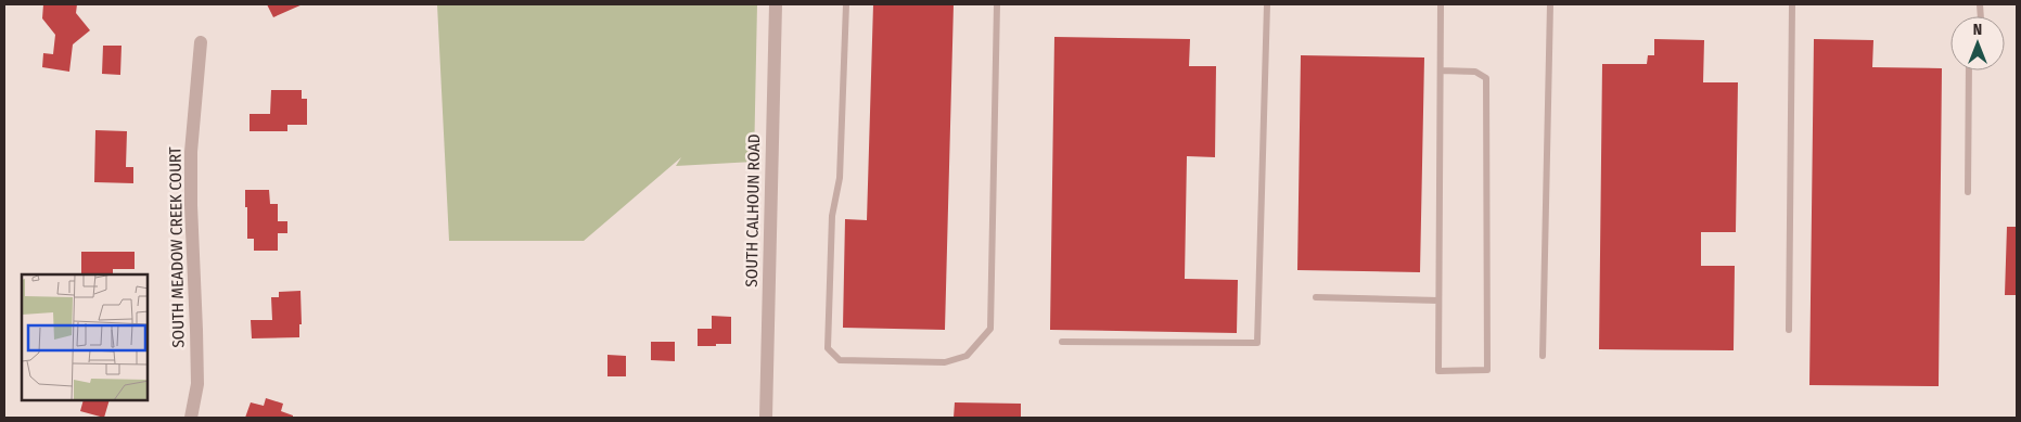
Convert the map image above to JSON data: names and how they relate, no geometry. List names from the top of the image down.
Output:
{
  "streets": {
    "street": ["SOUTH CALHOUN ROAD", "SOUTH MEADOW CREEK COURT"]
  },
  "north": "top"
}
